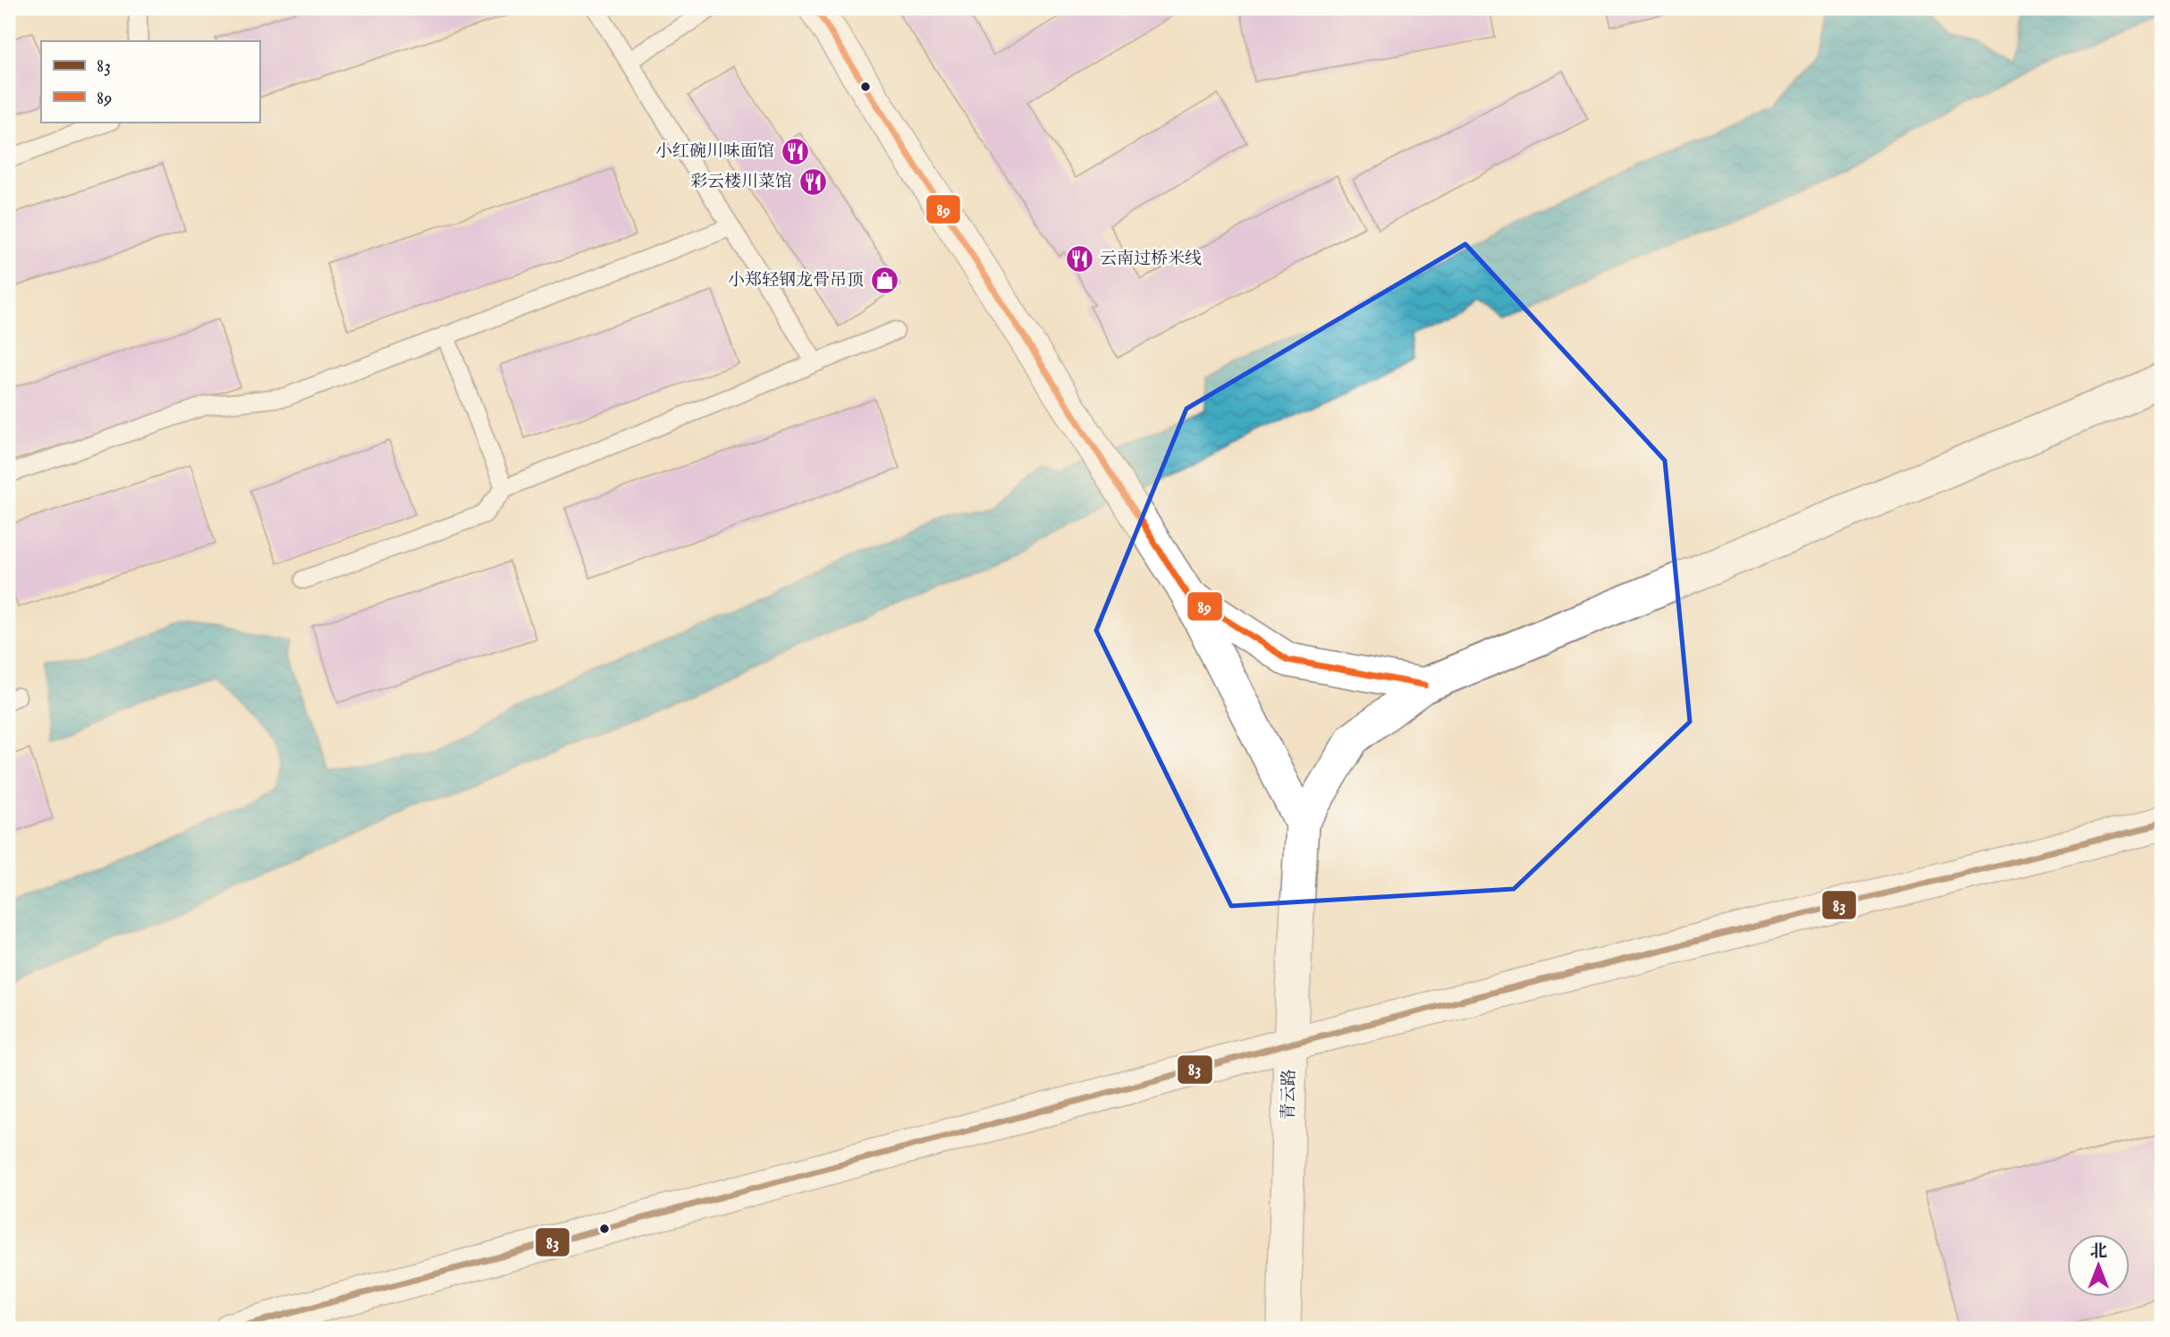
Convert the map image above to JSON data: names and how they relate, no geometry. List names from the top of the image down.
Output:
{
  "streets": {
    "street": ["青云路"]
  },
  "places": {
    "restaurant": ["小红碗川味面馆", "彩云楼川菜馆", "云南过桥米线"],
    "shop": ["小郑轻钢龙骨吊顶"]
  },
  "lines": ["transit line 89", "transit line 83"],
  "legend": ["83", "89"],
  "north": "top"
}
